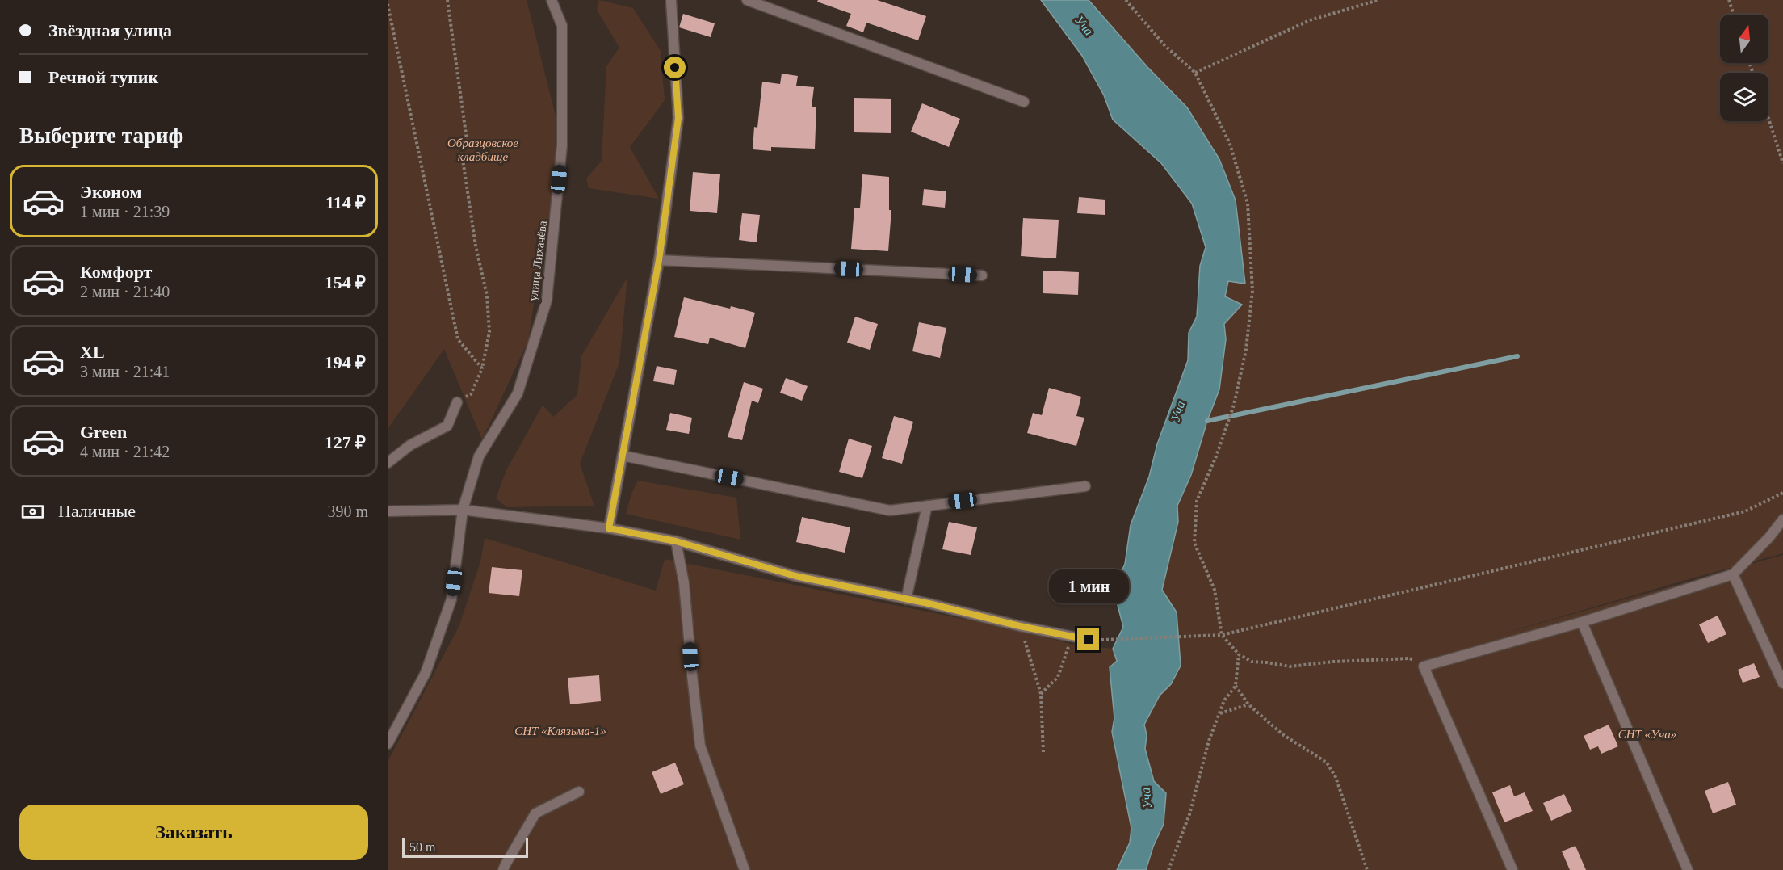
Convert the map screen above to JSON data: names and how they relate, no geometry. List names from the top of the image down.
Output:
{
  "streets": {
    "street": ["улица Лихачёва"]
  },
  "water": ["Уча"],
  "parks": ["Образцовское кладбище", "СНТ «Клязьма-1»", "СНТ «Уча»"],
  "scale_bar": "50 m",
  "north": "top",
  "page": {
    "banner": ["Звёздная улица", "Речной тупик"],
    "heading": "Выберите тариф",
    "list": [
      {
        "name": "Эконом",
        "note": "1 мин · 21:39",
        "value": "114 ₽"
      },
      {
        "name": "Комфорт",
        "note": "2 мин · 21:40",
        "value": "154 ₽"
      },
      {
        "name": "XL",
        "note": "3 мин · 21:41",
        "value": "194 ₽"
      },
      {
        "name": "Green",
        "note": "4 мин · 21:42",
        "value": "127 ₽"
      }
    ],
    "pay": ["Наличные", "390 m"],
    "bubble": "1 мин",
    "buttons": "Заказать",
    "scale": "50 m"
  }
}
